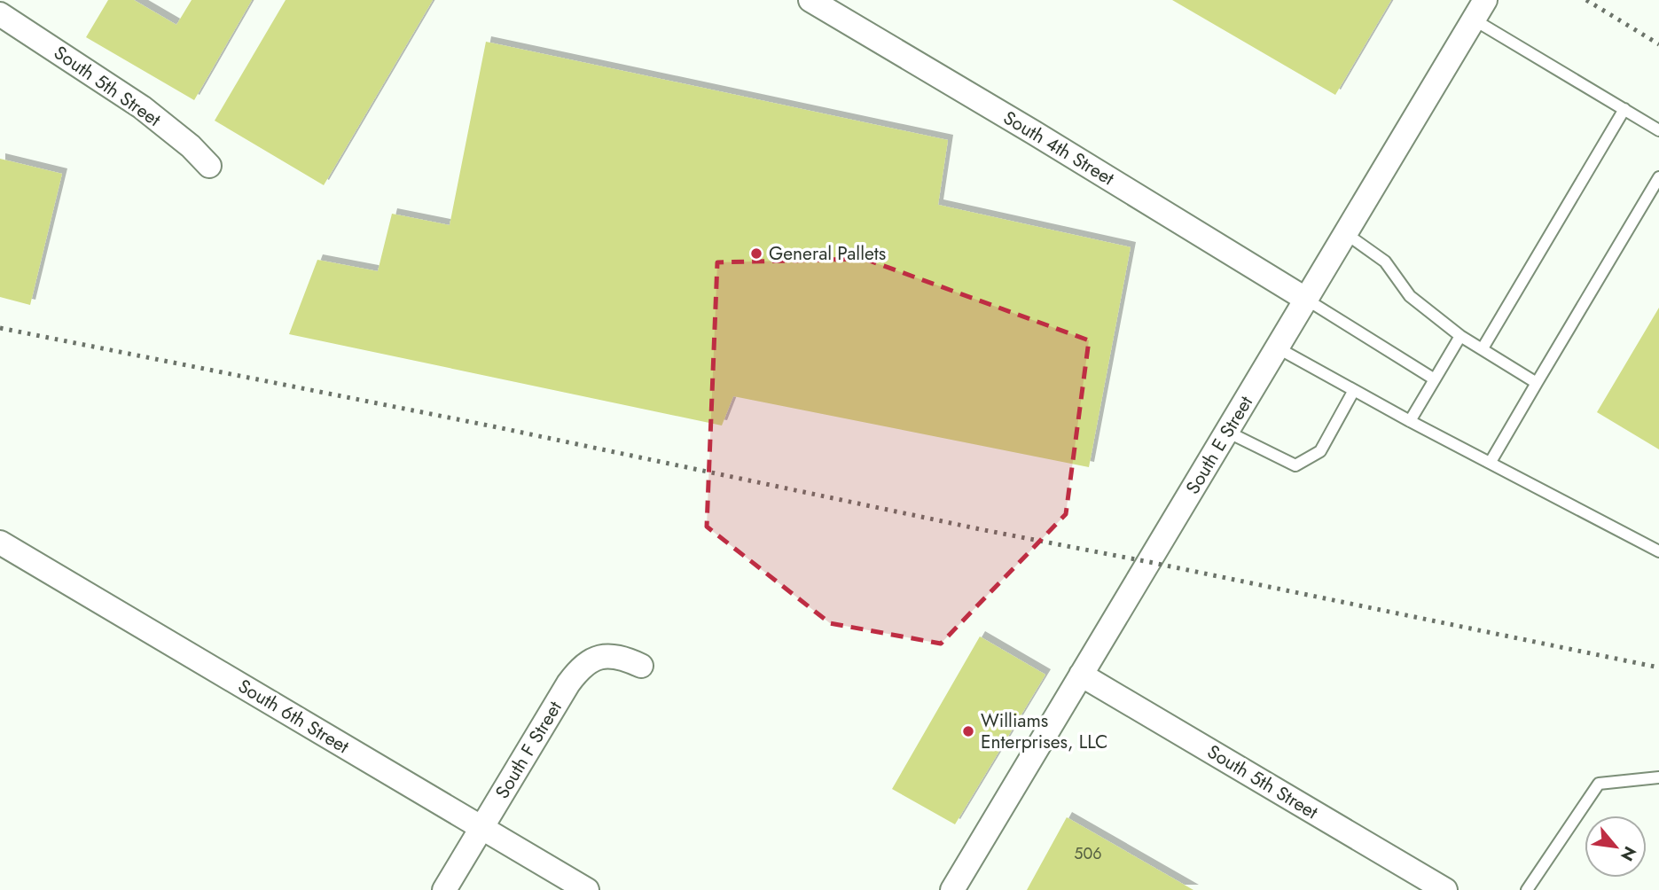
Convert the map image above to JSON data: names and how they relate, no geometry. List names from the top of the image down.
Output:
{
  "streets": {
    "street": [
      "South 5th Street",
      "South 4th Street",
      "South E Street",
      "South 6th Street",
      "South F Street"
    ]
  },
  "crossings": [
    ["South 5th Street", "South E Street"],
    ["South 4th Street", "South E Street"],
    ["South 6th Street", "South F Street"]
  ],
  "places": ["General Pallets", "Williams Enterprises, LLC"],
  "house_numbers": ["506"],
  "north": "bottom right"
}
